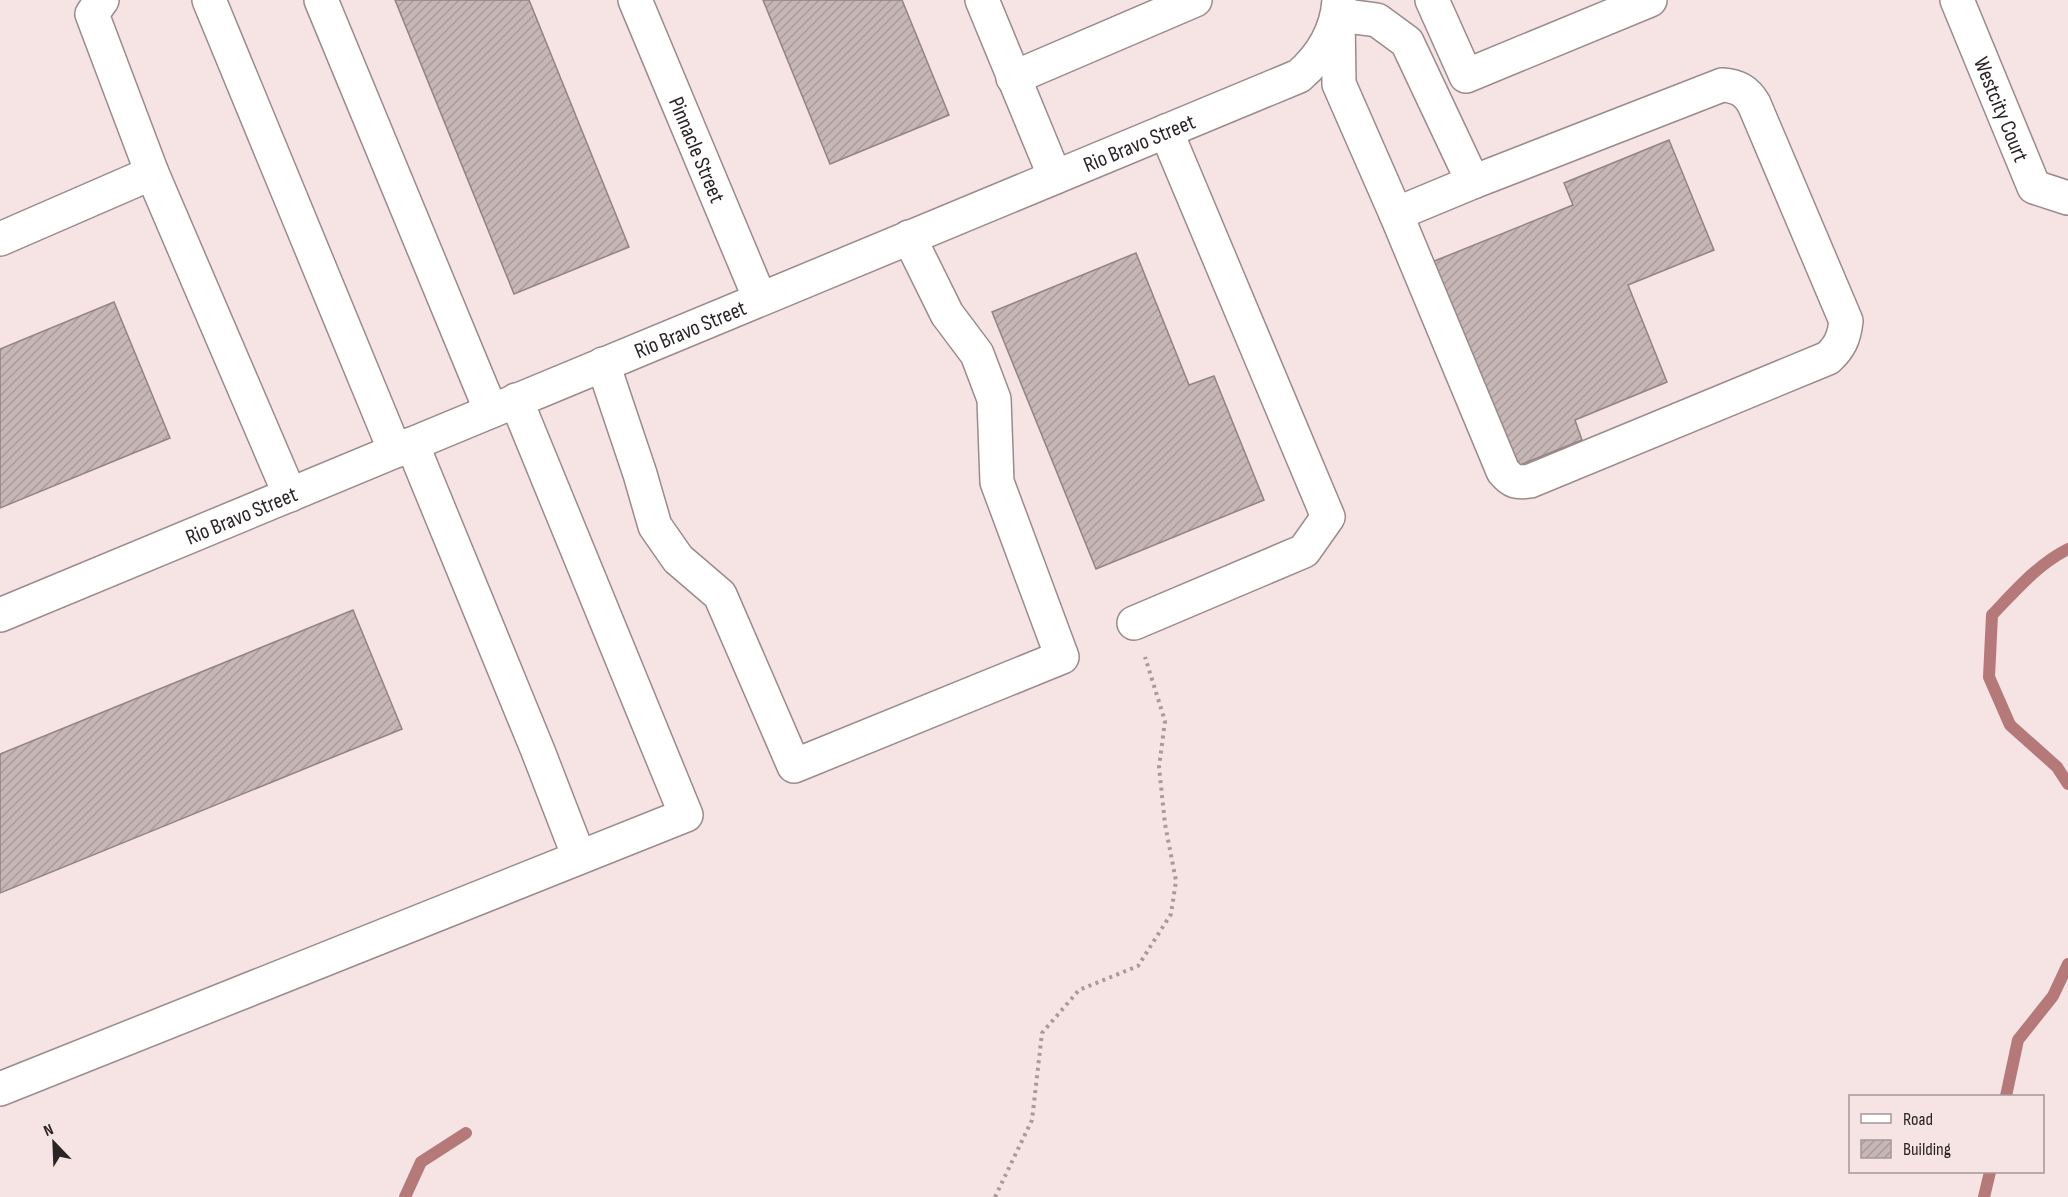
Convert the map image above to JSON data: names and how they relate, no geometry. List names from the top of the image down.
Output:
{
  "streets": {
    "street": ["Westcity Court", "Rio Bravo Street", "Pinnacle Street"]
  },
  "crossings": [
    ["Rio Bravo Street", "Pinnacle Street"]
  ],
  "legend": ["Road", "Building"],
  "north": "top left"
}
